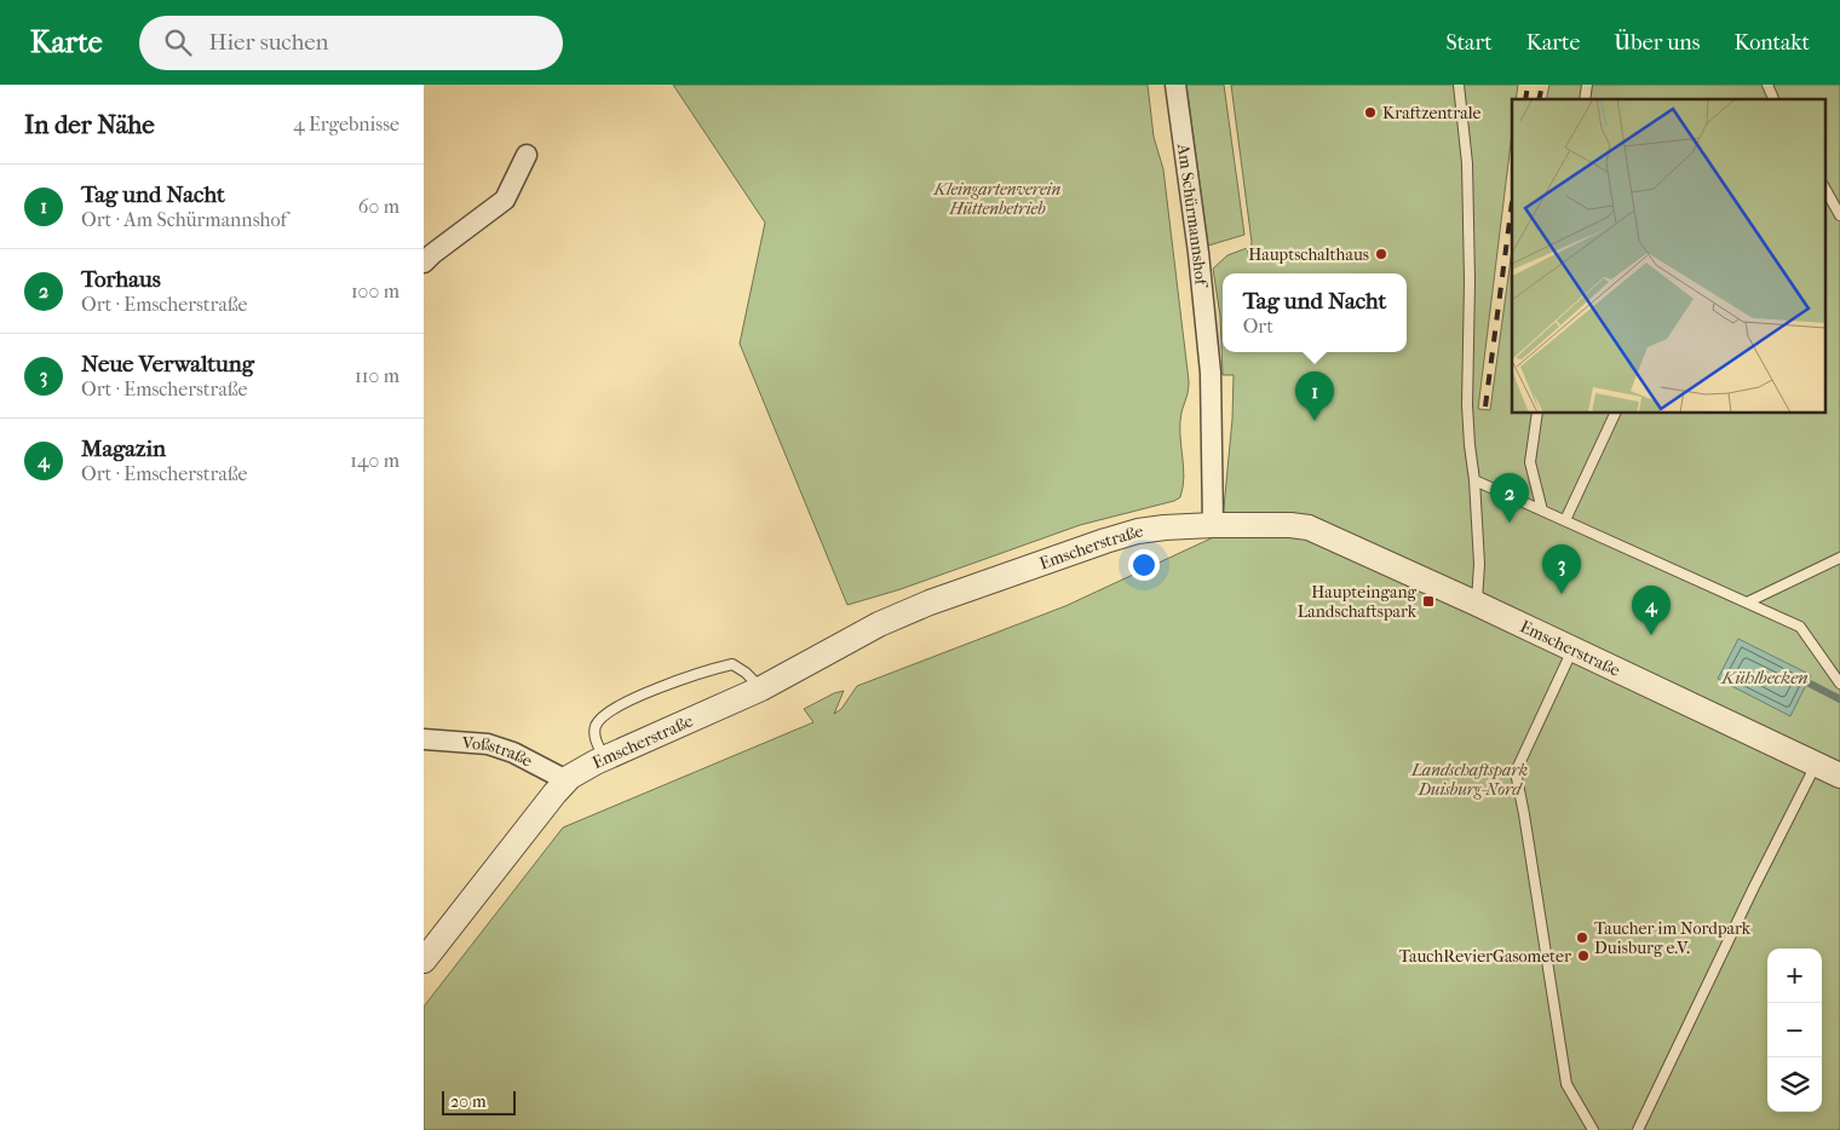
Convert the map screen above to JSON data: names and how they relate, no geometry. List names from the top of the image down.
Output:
{
  "streets": {
    "street": ["Am Schürmannshof", "Emscherstraße", "Voßstraße"]
  },
  "crossings": [
    ["Am Schürmannshof", "Emscherstraße"],
    ["Emscherstraße", "Voßstraße"]
  ],
  "water": ["Kühlbecken"],
  "parks": ["Kleingartenverein Hüttenbetrieb", "Landschaftspark Duisburg-Nord"],
  "places": {
    "other": [
      "Kraftzentrale",
      "Hauptschalthaus",
      "Taucher im Nordpark Duisburg e.V.",
      "TauchRevierGasometer"
    ],
    "transit": ["Haupteingang Landschaftspark"]
  },
  "scale_bar": "20 m",
  "page": {
    "header": "Karte",
    "search": "Hier suchen",
    "nav": [
      "Start",
      "Karte",
      "Über uns",
      "Kontakt"
    ],
    "heading": ["In der Nähe", "4 Ergebnisse"],
    "list": [
      {
        "mark": "1",
        "name": "Tag und Nacht",
        "note": "Ort · Am Schürmannshof",
        "value": "60 m"
      },
      {
        "mark": "2",
        "name": "Torhaus",
        "note": "Ort · Emscherstraße",
        "value": "100 m"
      },
      {
        "mark": "3",
        "name": "Neue Verwaltung",
        "note": "Ort · Emscherstraße",
        "value": "110 m"
      },
      {
        "mark": "4",
        "name": "Magazin",
        "note": "Ort · Emscherstraße",
        "value": "140 m"
      }
    ],
    "popup": ["Tag und Nacht", "Ort"],
    "pins": [
      "1",
      "2",
      "3",
      "4"
    ],
    "map_buttons": ["+", "−"],
    "scale": "20 m"
  }
}
